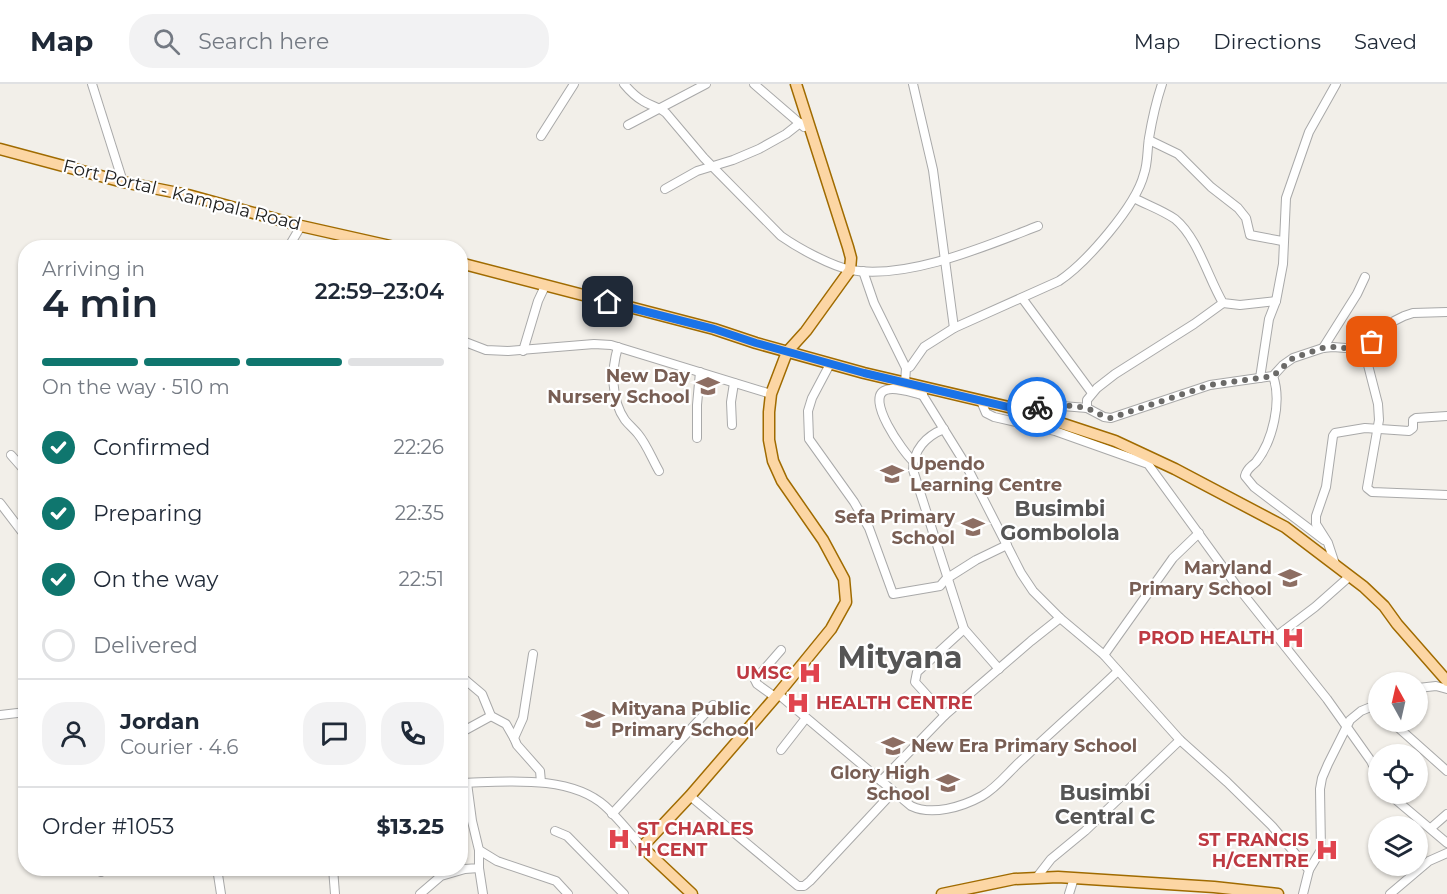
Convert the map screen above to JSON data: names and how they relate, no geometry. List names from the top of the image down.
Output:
{
  "streets": {
    "main road": ["Fort Portal - Kampala Road"]
  },
  "districts": ["Busimbi Gombolola", "Mityana", "Busimbi Central C"],
  "places": {
    "school or university": [
      "New Day Nursery School",
      "Upendo Learning Centre",
      "Sefa Primary School",
      "Maryland Primary School",
      "Mityana Public Primary School",
      "New Era Primary School",
      "Glory High School"
    ],
    "hospital": [
      "PROD HEALTH",
      "UMSC",
      "HEALTH CENTRE",
      "ST CHARLES H CENT",
      "ST FRANCIS H/CENTRE"
    ]
  },
  "north": "top",
  "page": {
    "header": "Map",
    "search": "Search here",
    "nav": ["Map", "Directions", "Saved"],
    "heading": ["4 min", "Arriving in", "22:59–23:04"],
    "panel": [
      "Jordan",
      "Courier · 4.6",
      "Order #1053",
      "$13.25"
    ],
    "bar": "On the way · 510 m",
    "list": [
      ["Confirmed", "22:26"],
      ["Preparing", "22:35"],
      ["On the way", "22:51"],
      "Delivered"
    ]
  }
}
